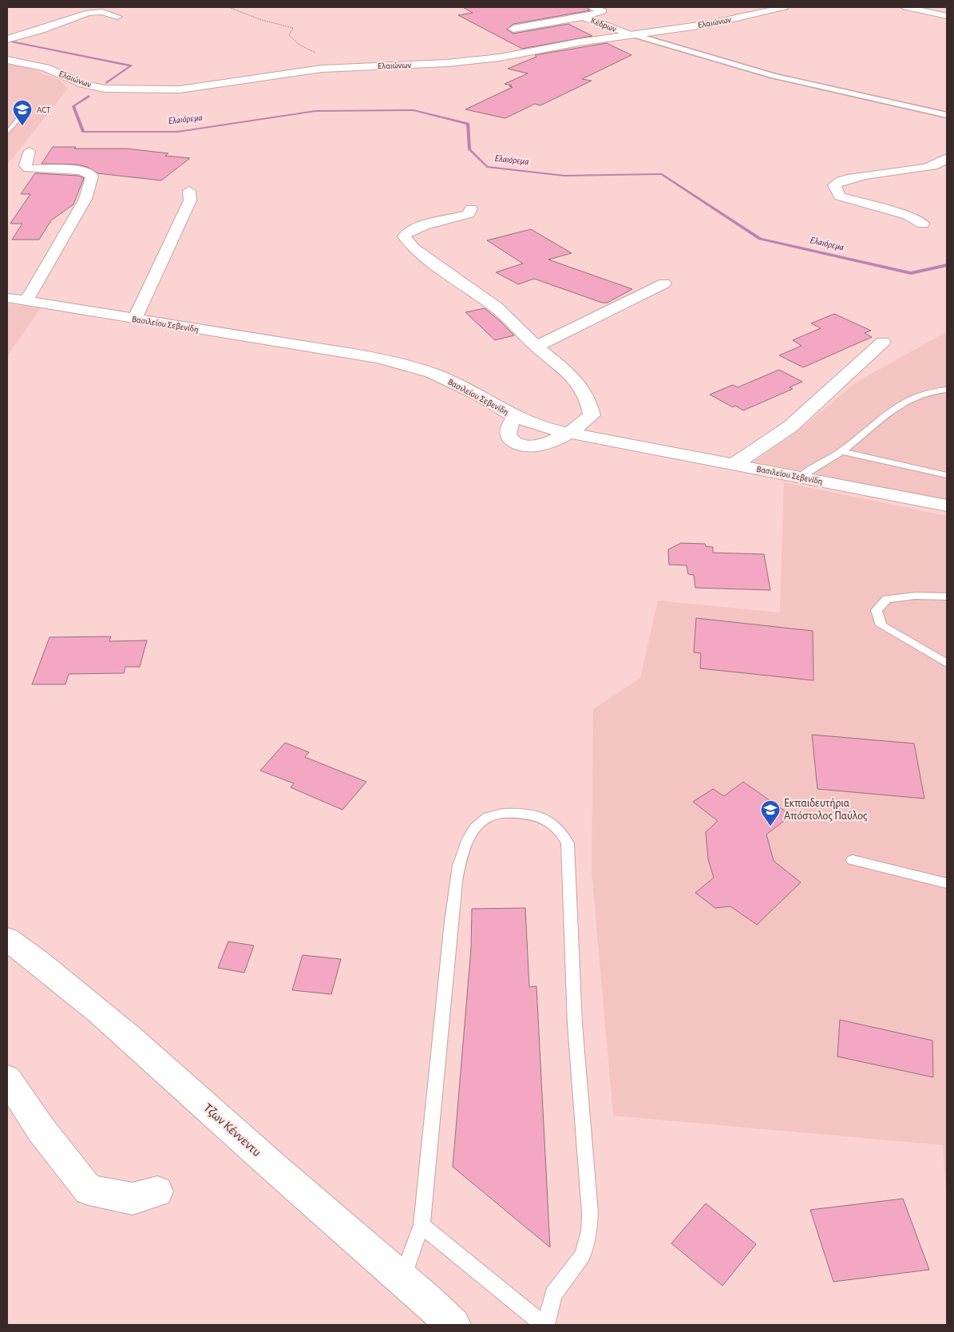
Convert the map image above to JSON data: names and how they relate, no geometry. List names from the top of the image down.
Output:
{
  "streets": {
    "street": [
      "Ελαιώνων",
      "Κέδρων",
      "Βασιλείου Σεβενίδη",
      "Τζων Κέννεντυ"
    ]
  },
  "crossings": [
    ["Ελαιώνων", "Κέδρων"]
  ],
  "water": ["Ελαιόρεμα"],
  "places": {
    "school or university": ["ACT", "Εκπαιδευτήρια Απόστολος Παύλος"]
  }
}
